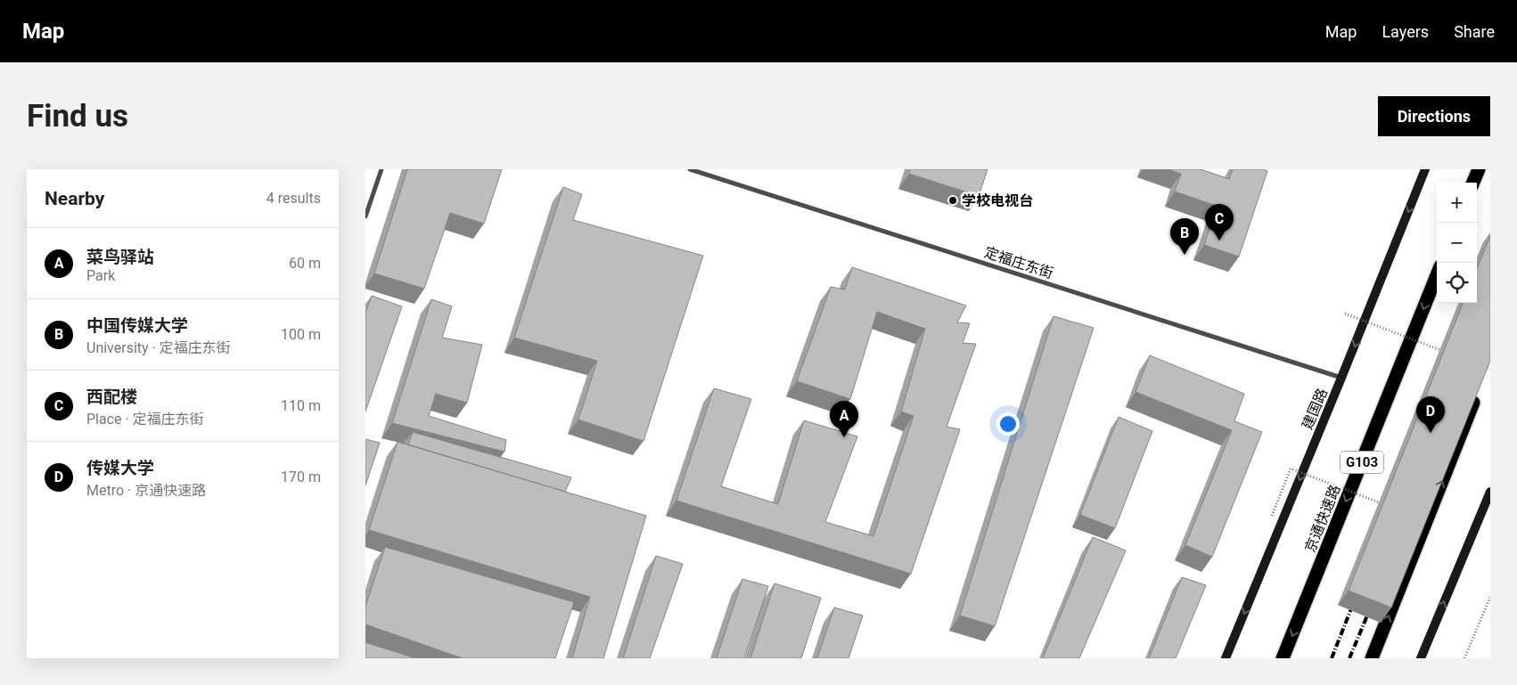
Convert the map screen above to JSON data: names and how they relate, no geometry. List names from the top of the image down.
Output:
{
  "streets": {
    "highway": ["G103", "京通快速路"],
    "main road": ["建国路"],
    "street": ["定福庄东街"]
  },
  "crossings": [
    ["定福庄东街", "建国路"]
  ],
  "one_way": ["建国路"],
  "places": ["学校电视台"],
  "page": {
    "header": "Map",
    "nav": ["Map", "Layers", "Share"],
    "buttons": "Directions",
    "title": "Find us",
    "heading": ["Nearby", "4 results"],
    "map_buttons": ["+", "−"],
    "pins": [
      "C",
      "B",
      "D",
      "A"
    ],
    "list": [
      {
        "mark": "A",
        "name": "菜鸟驿站",
        "note": "Park",
        "value": "60 m"
      },
      {
        "mark": "B",
        "name": "中国传媒大学",
        "note": "University · 定福庄东街",
        "value": "100 m"
      },
      {
        "mark": "C",
        "name": "西配楼",
        "note": "Place · 定福庄东街",
        "value": "110 m"
      },
      {
        "mark": "D",
        "name": "传媒大学",
        "note": "Metro · 京通快速路",
        "value": "170 m"
      }
    ]
  }
}
